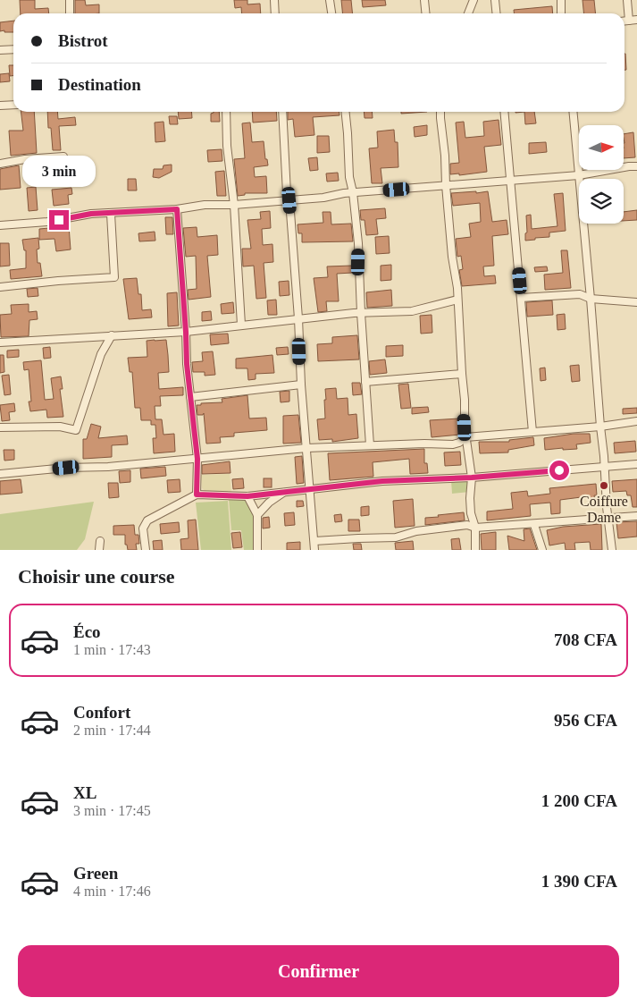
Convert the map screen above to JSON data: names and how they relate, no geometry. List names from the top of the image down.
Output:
{
  "places": ["Coiffure Dame"],
  "north": "right",
  "page": {
    "banner": ["Bistrot", "Destination"],
    "bubble": "3 min",
    "heading": "Choisir une course",
    "list": [
      {
        "name": "Éco",
        "note": "1 min · 17:43",
        "value": "708 CFA"
      },
      {
        "name": "Confort",
        "note": "2 min · 17:44",
        "value": "956 CFA"
      },
      {
        "name": "XL",
        "note": "3 min · 17:45",
        "value": "1 200 CFA"
      },
      {
        "name": "Green",
        "note": "4 min · 17:46",
        "value": "1 390 CFA"
      }
    ],
    "buttons": "Confirmer"
  }
}
